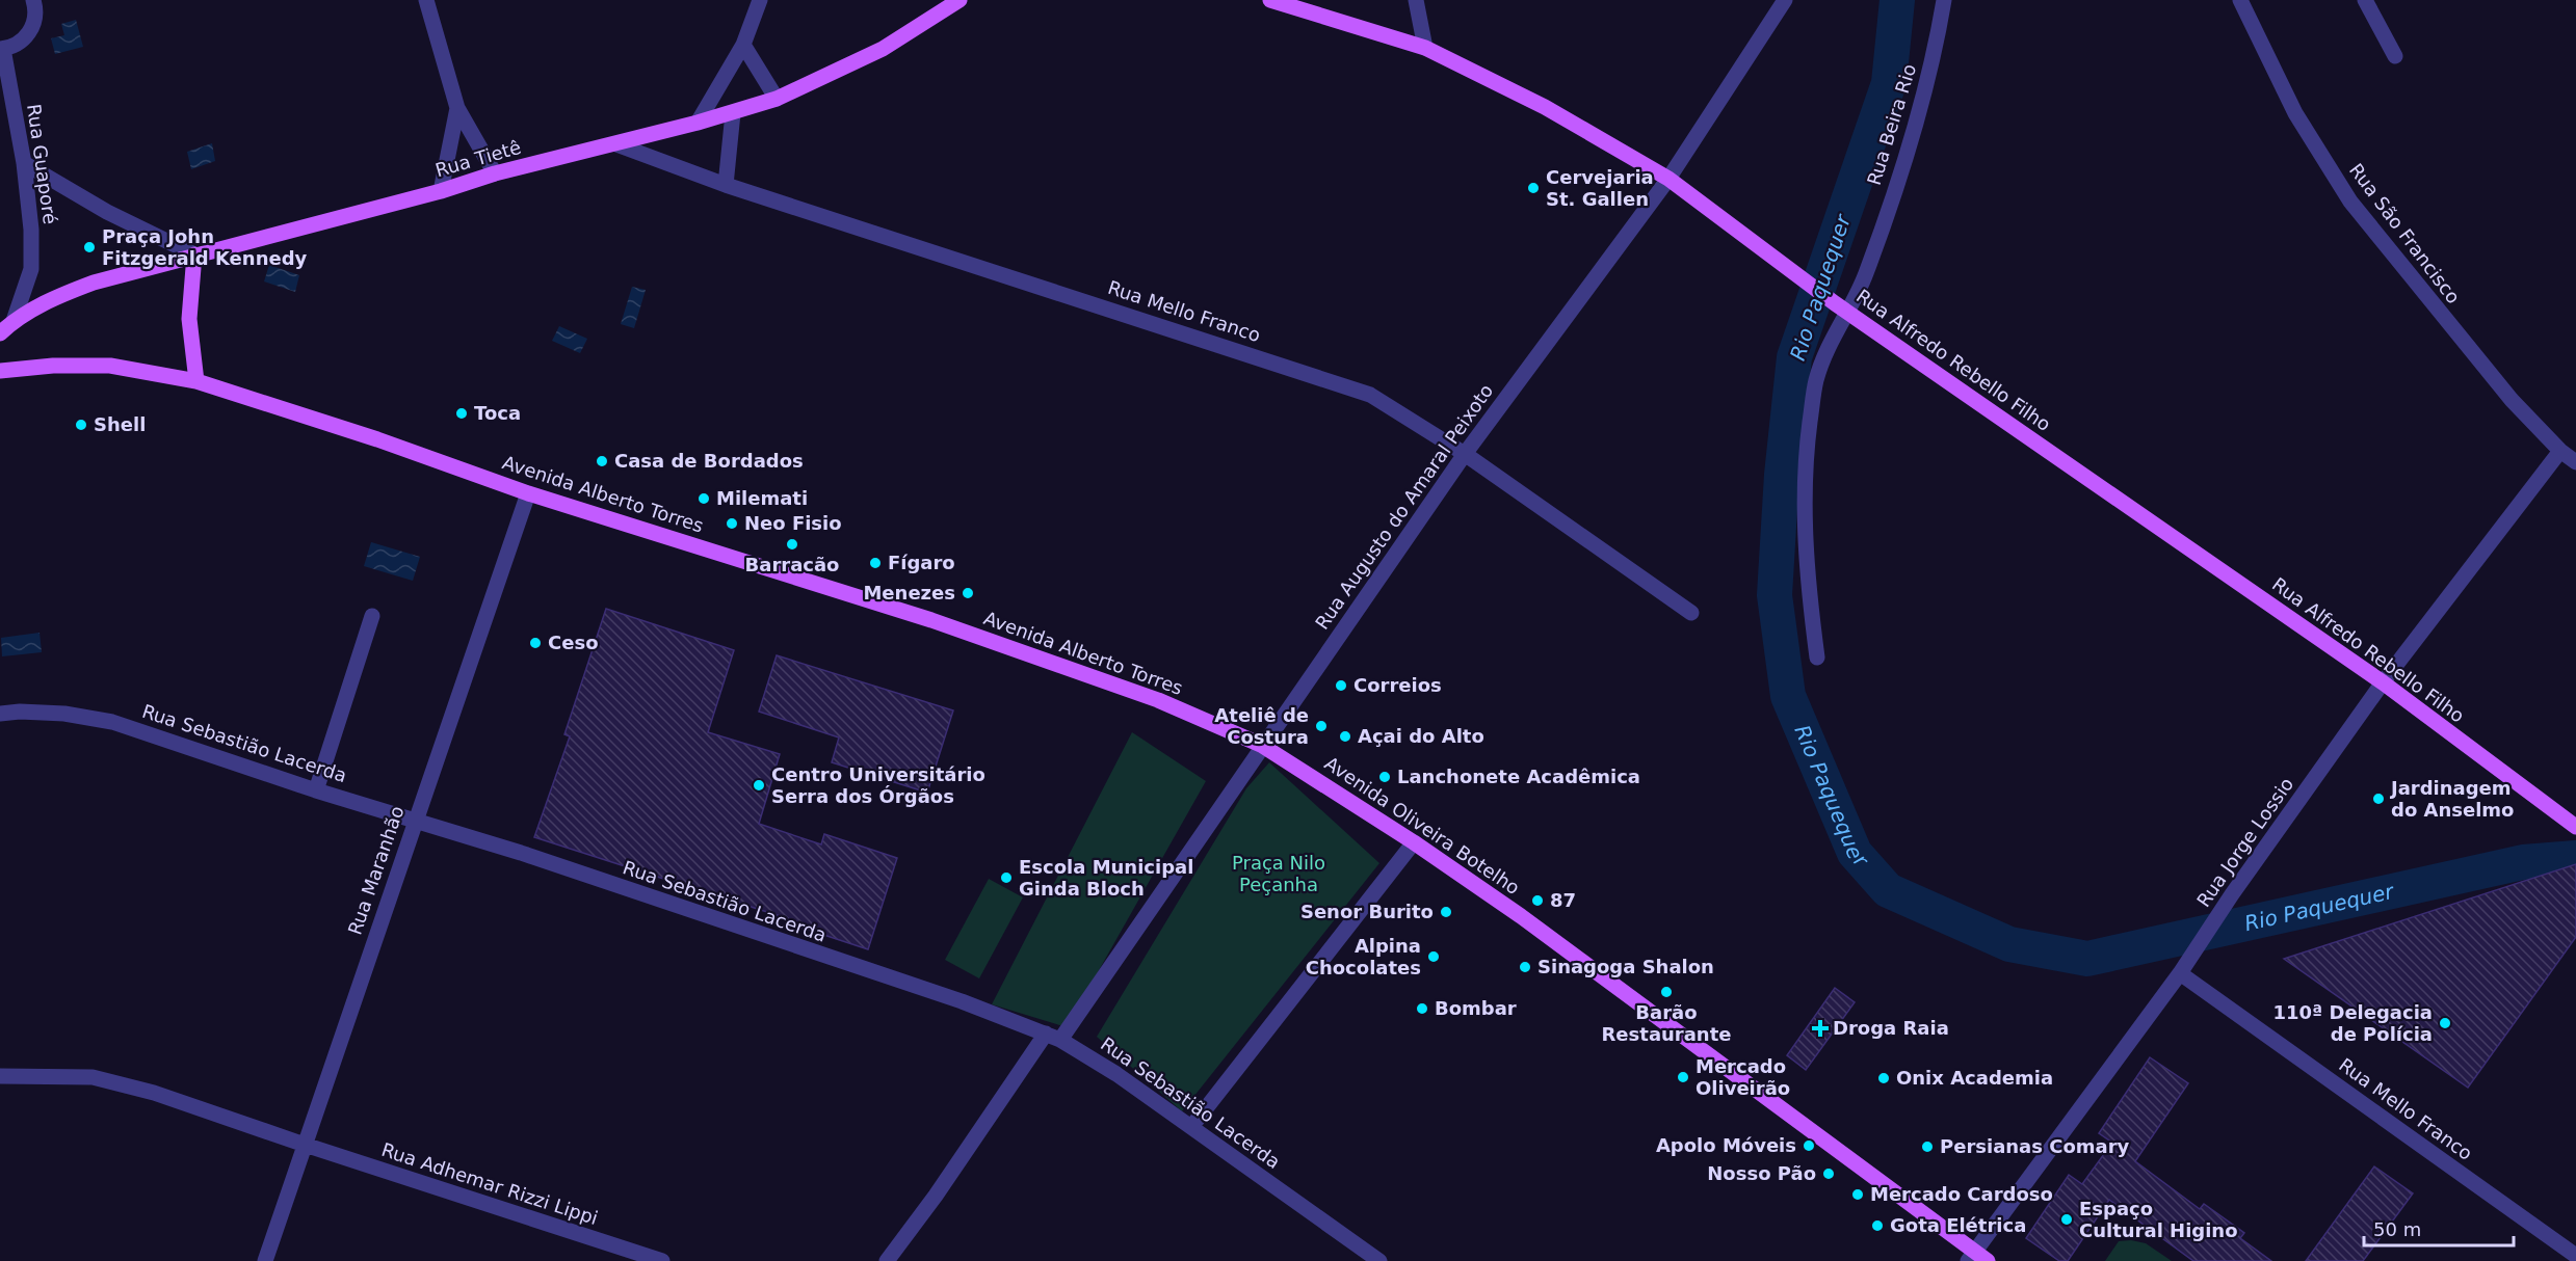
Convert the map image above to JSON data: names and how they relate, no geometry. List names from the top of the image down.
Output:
{
  "streets": {
    "main road": [
      "Rua Tietê",
      "Rua Alfredo Rebello Filho",
      "Avenida Alberto Torres",
      "Avenida Oliveira Botelho"
    ],
    "street": [
      "Rua Beira Rio",
      "Rua Guaporé",
      "Rua São Francisco",
      "Rua Mello Franco",
      "Rua Augusto do Amaral Peixoto",
      "Rua Sebastião Lacerda",
      "Rua Jorge Lossio",
      "Rua Maranhão",
      "Rua Adhemar Rizzi Lippi"
    ]
  },
  "crossings": [
    ["Rua Beira Rio", "Rua Alfredo Rebello Filho"],
    ["Rua Tietê", "Rua Guaporé"],
    ["Rua Tietê", "Rua Mello Franco"],
    ["Rua São Francisco", "Rua Jorge Lossio"],
    ["Rua Mello Franco", "Rua Augusto do Amaral Peixoto"],
    ["Rua Mello Franco", "Rua Jorge Lossio"],
    ["Rua Alfredo Rebello Filho", "Rua Augusto do Amaral Peixoto"],
    ["Rua Alfredo Rebello Filho", "Rua Jorge Lossio"],
    ["Avenida Alberto Torres", "Rua Augusto do Amaral Peixoto"],
    ["Avenida Alberto Torres", "Avenida Oliveira Botelho"],
    ["Avenida Alberto Torres", "Rua Maranhão"],
    ["Rua Augusto do Amaral Peixoto", "Rua Sebastião Lacerda"],
    ["Rua Sebastião Lacerda", "Rua Maranhão"],
    ["Avenida Oliveira Botelho", "Rua Jorge Lossio"],
    ["Rua Maranhão", "Rua Adhemar Rizzi Lippi"]
  ],
  "water": ["Rio Paquequer"],
  "parks": ["Praça Nilo Peçanha"],
  "places": {
    "other": [
      "Cervejaria St. Gallen",
      "Praça John Fitzgerald Kennedy",
      "Toca",
      "Shell",
      "Casa de Bordados",
      "Milemati",
      "Neo Fisio",
      "Barracão",
      "Fígaro",
      "Menezes",
      "Ceso",
      "Correios",
      "Ateliê de Costura",
      "Açai do Alto",
      "Lanchonete Acadêmica",
      "Centro Universitário Serra dos Órgãos",
      "Jardinagem do Anselmo",
      "Escola Municipal Ginda Bloch",
      "87",
      "Senor Burito",
      "Alpina Chocolates",
      "Sinagoga Shalon",
      "Barão Restaurante",
      "Bombar",
      "110ª Delegacia de Polícia",
      "Mercado Oliveirão",
      "Onix Academia",
      "Apolo Móveis",
      "Persianas Comary",
      "Nosso Pão",
      "Mercado Cardoso",
      "Espaço Cultural Higino",
      "Gota Elétrica"
    ],
    "health": ["Droga Raia"]
  },
  "scale_bar": "50 m"
}
